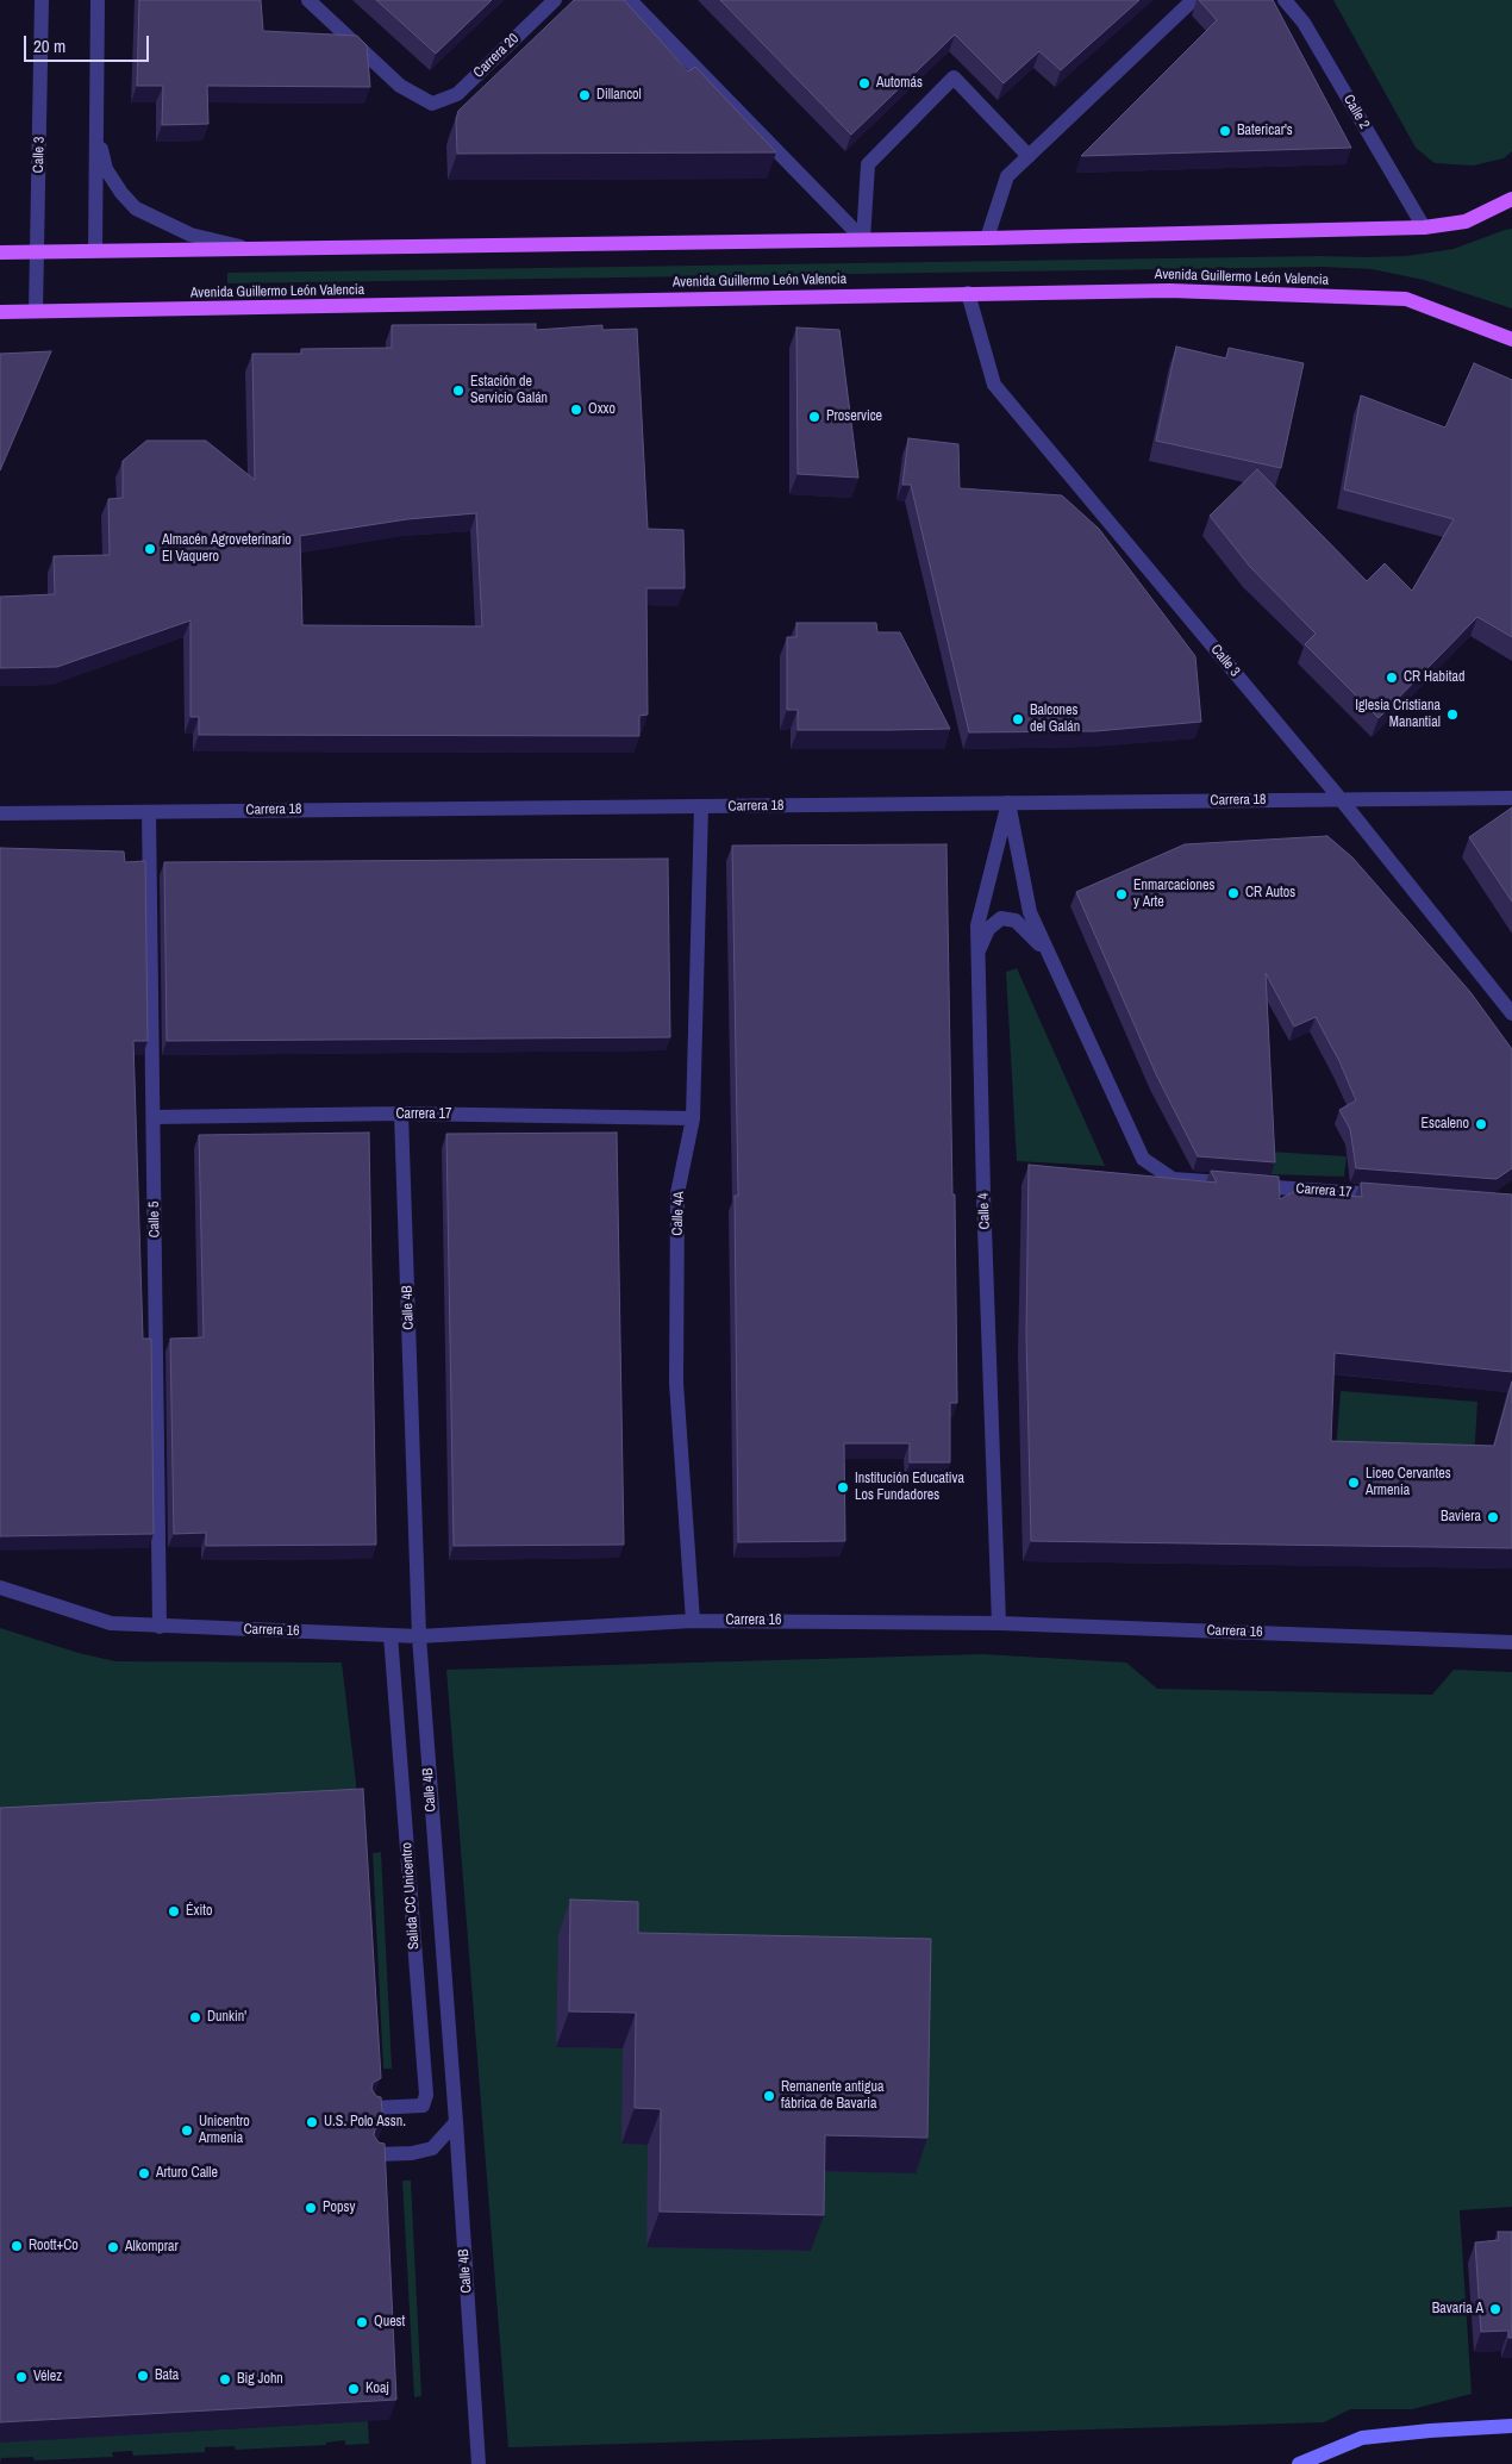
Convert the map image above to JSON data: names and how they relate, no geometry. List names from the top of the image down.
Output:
{
  "streets": {
    "main road": ["Avenida Guillermo León Valencia"],
    "street": [
      "Carrera 20",
      "Calle 2",
      "Calle 3",
      "Carrera 18",
      "Carrera 17",
      "Calle 4",
      "Calle 4A",
      "Calle 5",
      "Calle 4B",
      "Carrera 16",
      "Salida CC Unicentro"
    ]
  },
  "crossings": [
    ["Calle 3", "Avenida Guillermo León Valencia"],
    ["Calle 3", "Carrera 18"],
    ["Carrera 18", "Calle 4"],
    ["Carrera 18", "Calle 4A"],
    ["Carrera 18", "Calle 5"],
    ["Carrera 17", "Calle 4A"],
    ["Carrera 17", "Calle 5"],
    ["Carrera 17", "Calle 4B"],
    ["Calle 4", "Carrera 16"],
    ["Calle 4A", "Carrera 16"],
    ["Calle 5", "Carrera 16"],
    ["Calle 4B", "Carrera 16"],
    ["Carrera 16", "Salida CC Unicentro"]
  ],
  "places": [
    "Automás",
    "Dillancol",
    "Batericar's",
    "Estación de Servicio Galán",
    "Oxxo",
    "Proservice",
    "Almacén Agroveterinario El Vaquero",
    "CR Habitad",
    "Iglesia Cristiana Manantial",
    "Balcones del Galán",
    "CR Autos",
    "Enmarcaciones y Arte",
    "Escaleno",
    "Liceo Cervantes Armenia",
    "Institución Educativa Los Fundadores",
    "Baviera",
    "Éxito",
    "Dunkin'",
    "Remanente antigua fábrica de Bavaria",
    "U.S. Polo Assn.",
    "Unicentro Armenia",
    "Arturo Calle",
    "Popsy",
    "Roott+Co",
    "Alkomprar",
    "Bavaria A",
    "Quest",
    "Bata",
    "Vélez",
    "Big John",
    "Koaj"
  ],
  "scale_bar": "20 m"
}
